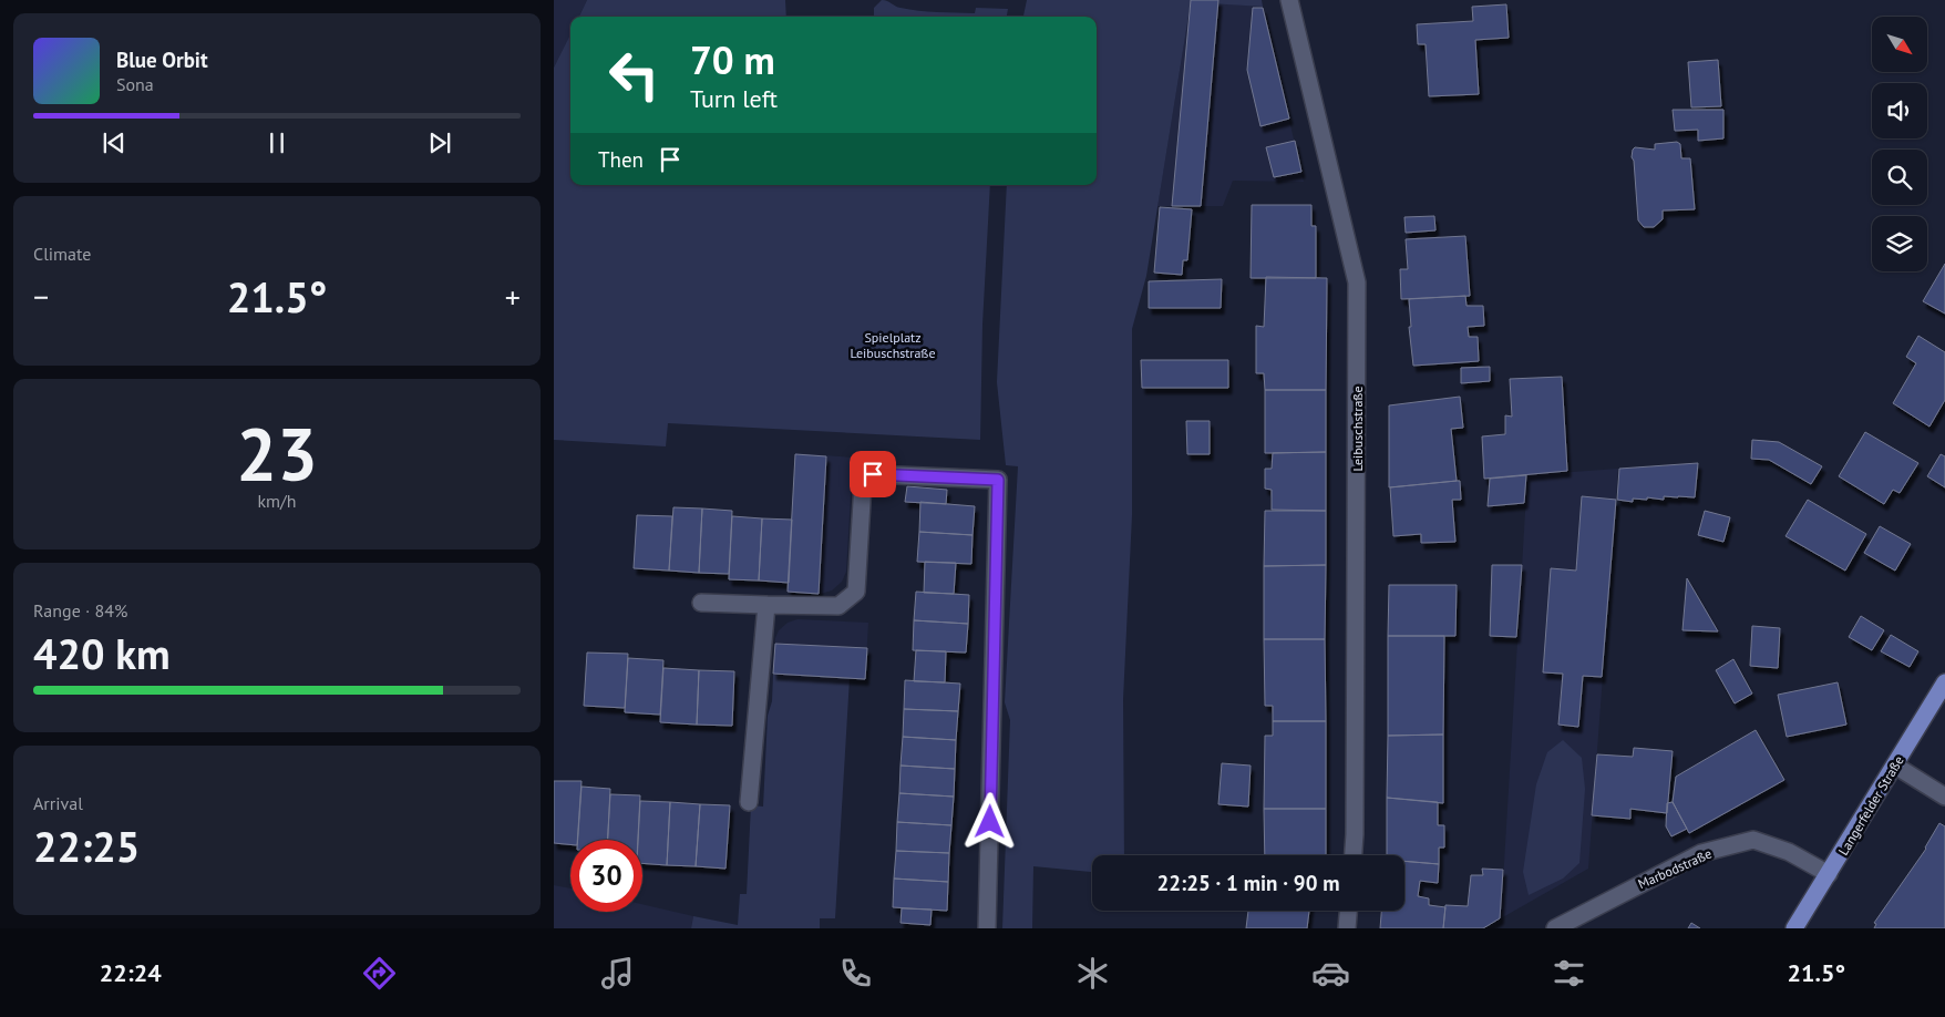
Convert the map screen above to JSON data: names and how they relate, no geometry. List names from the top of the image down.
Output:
{
  "streets": {
    "main road": ["Langerfelder Straße"],
    "street": ["Leibuschstraße", "Marbodstraße"]
  },
  "crossings": [
    ["Langerfelder Straße", "Marbodstraße"]
  ],
  "parks": ["Spielplatz Leibuschstraße"],
  "north": "bottom right",
  "page": {
    "turn": ["70 m", "Turn left"],
    "song": ["Blue Orbit", "Sona"],
    "then": "Then",
    "tile": [
      "Climate",
      ["23", "km/h"],
      ["Range · 84%", "420 km"],
      ["Arrival", "22:25"]
    ],
    "heat": ["−", "21.5°", "+"],
    "limit": "30",
    "trip": "22:25 · 1 min · 90 m",
    "tabs": ["22:24", "21.5°"]
  }
}
